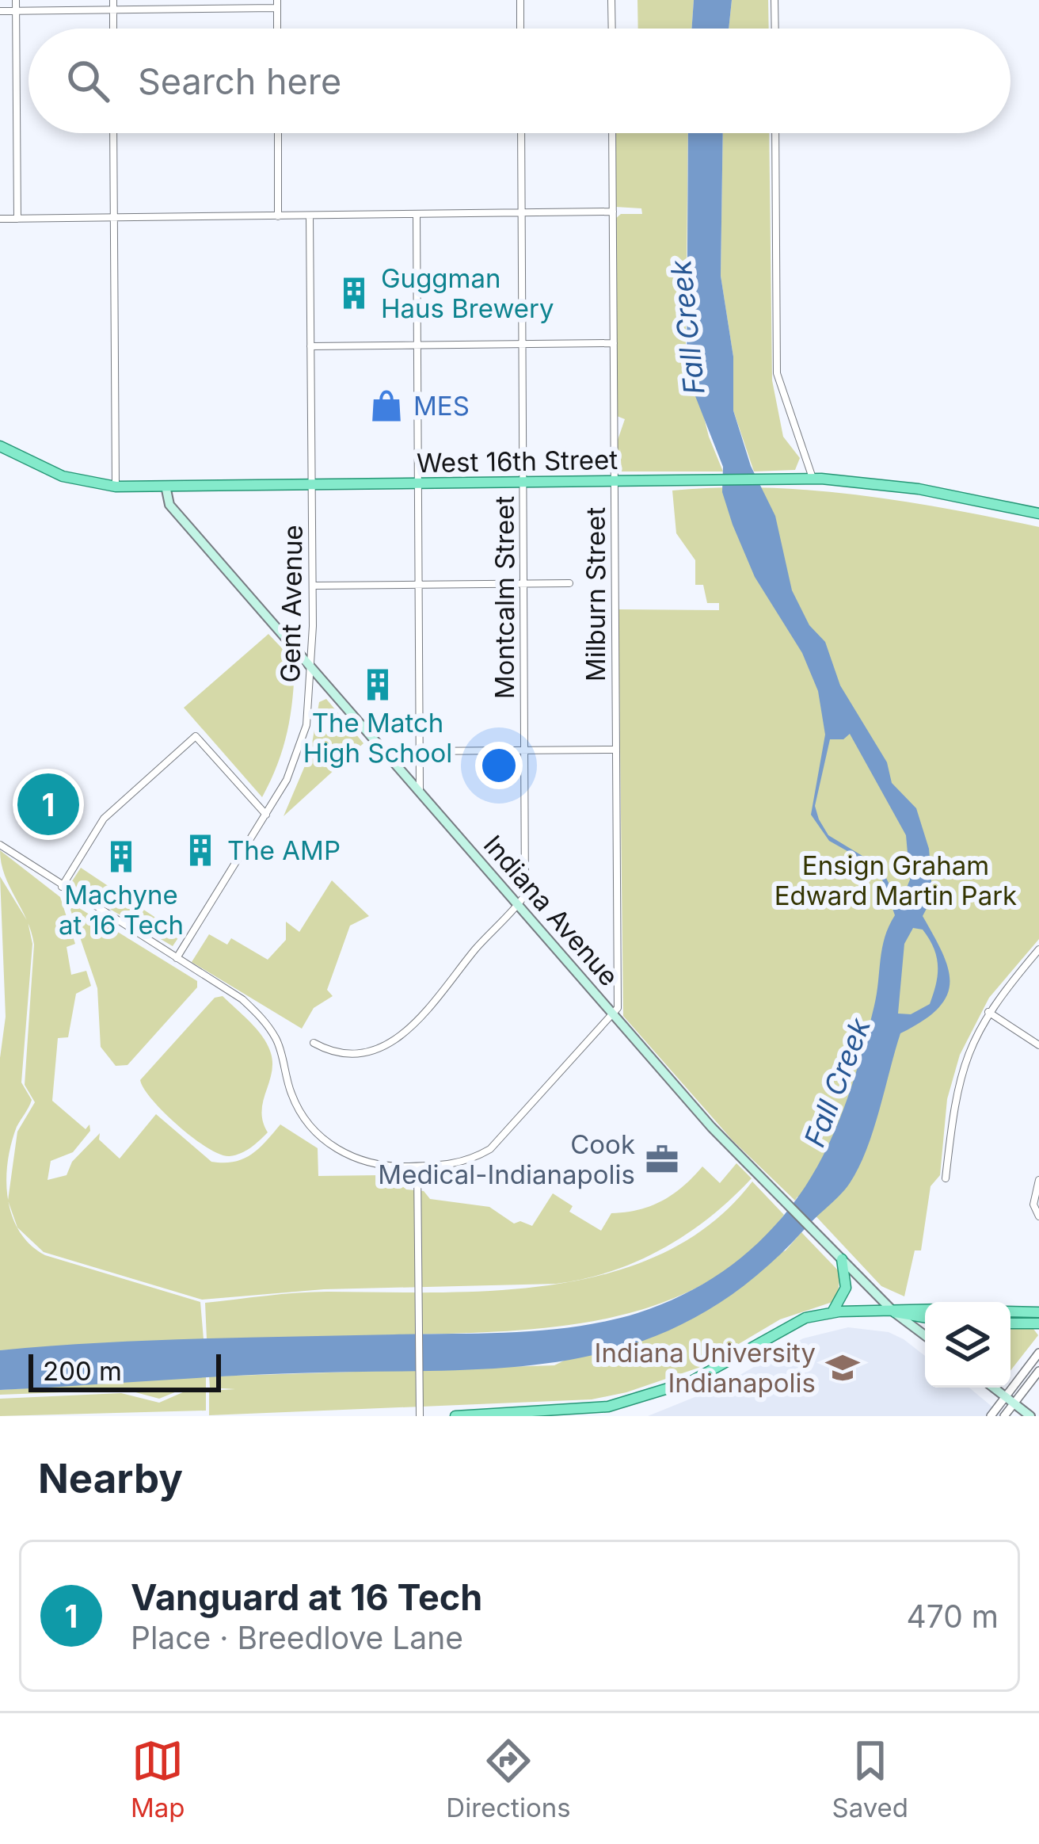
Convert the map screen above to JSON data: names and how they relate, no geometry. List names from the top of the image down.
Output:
{
  "streets": {
    "main road": ["West 16th Street", "Indiana Avenue"],
    "street": ["Milburn Street", "Montcalm Street", "Gent Avenue"]
  },
  "crossings": [
    ["West 16th Street", "Milburn Street"],
    ["West 16th Street", "Montcalm Street"],
    ["West 16th Street", "Gent Avenue"],
    ["West 16th Street", "Indiana Avenue"],
    ["Milburn Street", "Indiana Avenue"],
    ["Montcalm Street", "Indiana Avenue"],
    ["Gent Avenue", "Indiana Avenue"]
  ],
  "water": ["Fall Creek"],
  "parks": ["Ensign Graham Edward Martin Park"],
  "places": {
    "building": [
      "Guggman Haus Brewery",
      "The Match High School",
      "The AMP",
      "Machyne at 16 Tech"
    ],
    "shop": ["MES"],
    "office": ["Cook Medical-Indianapolis"],
    "school or university": ["Indiana University Indianapolis"]
  },
  "scale_bar": "200 m",
  "page": {
    "search": "Search here",
    "pins": "1",
    "scale": "200 m",
    "heading": "Nearby",
    "list": [
      {
        "mark": "1",
        "name": "Vanguard at 16 Tech",
        "note": "Place · Breedlove Lane",
        "value": "470 m"
      }
    ],
    "nav": ["Map", "Directions", "Saved"]
  }
}
